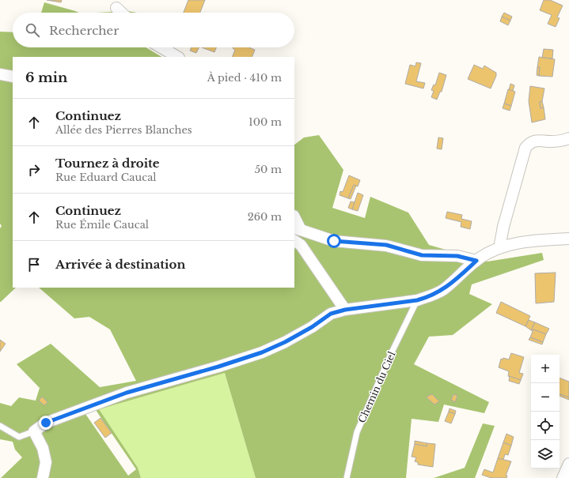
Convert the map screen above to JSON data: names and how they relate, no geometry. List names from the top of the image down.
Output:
{
  "streets": {
    "lane": ["Chemin du Ciel"]
  },
  "page": {
    "search": "Rechercher",
    "heading": ["6 min", "À pied · 410 m"],
    "list": [
      ["Continuez", "Allée des Pierres Blanches", "100 m"],
      ["Tournez à droite", "Rue Eduard Caucal", "50 m"],
      ["Continuez", "Rue Émile Caucal", "260 m"],
      "Arrivée à destination"
    ],
    "map_buttons": ["+", "−"]
  }
}
